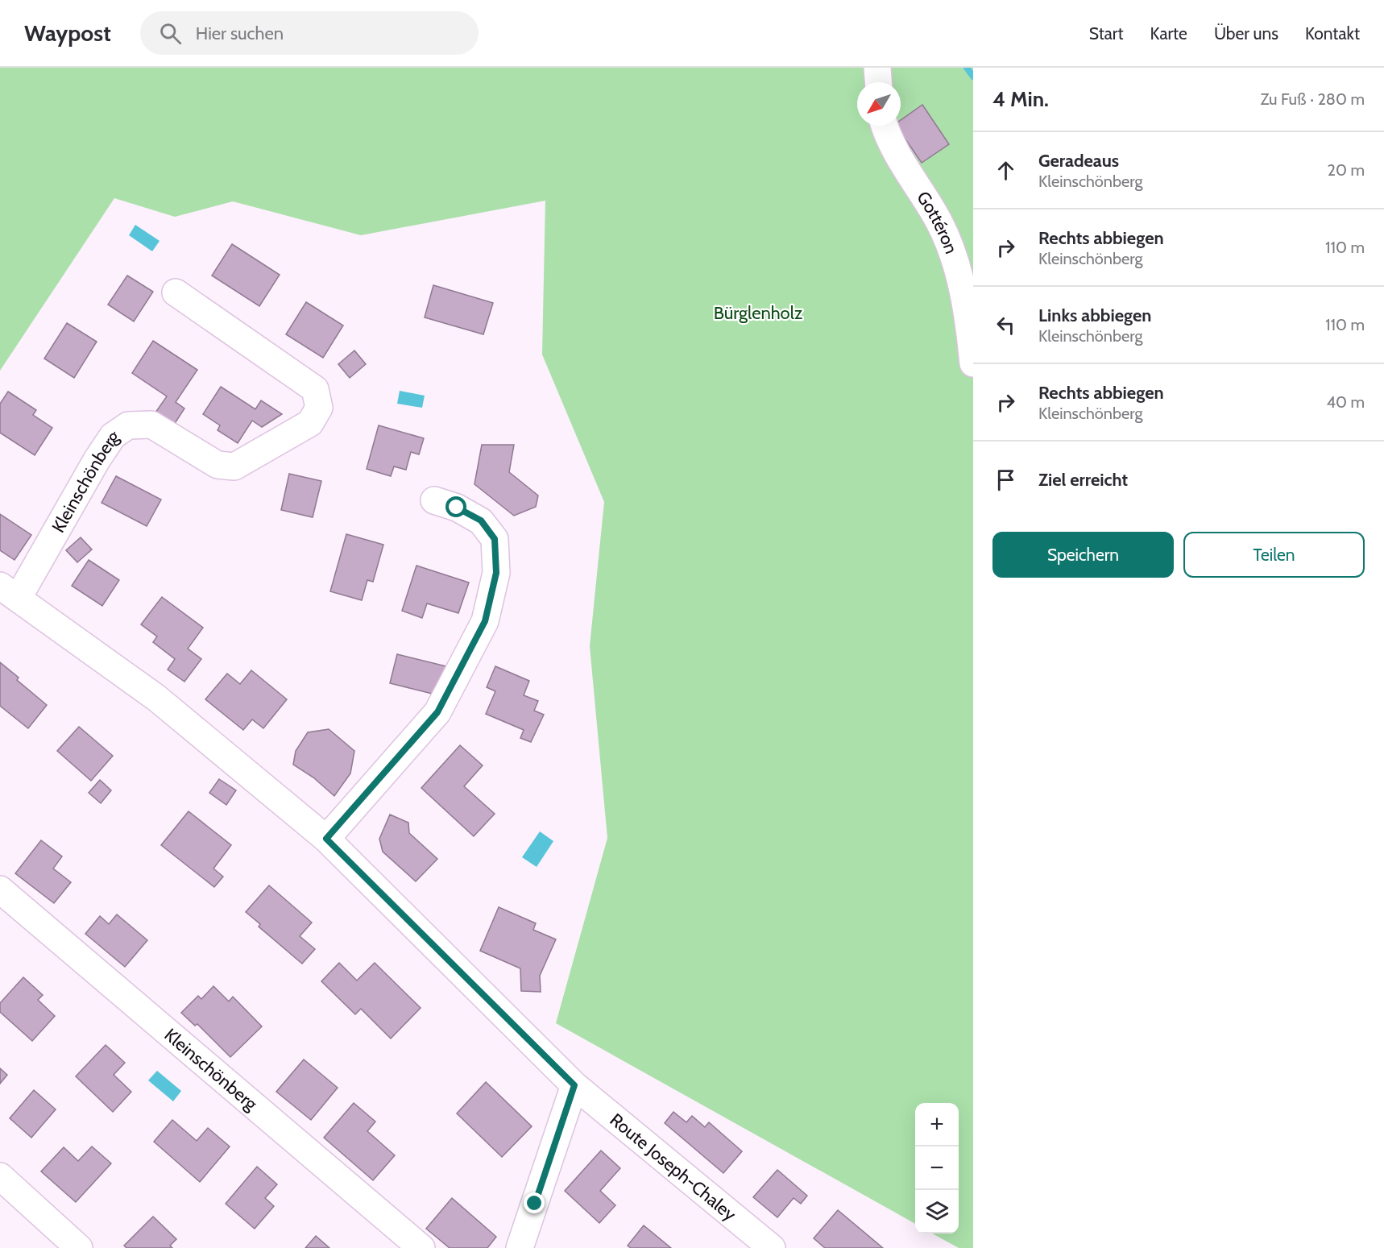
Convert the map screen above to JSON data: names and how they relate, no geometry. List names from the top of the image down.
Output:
{
  "streets": {
    "street": ["Gottéron", "Kleinschönberg", "Route Joseph-Chaley"]
  },
  "crossings": [
    ["Kleinschönberg", "Route Joseph-Chaley"]
  ],
  "parks": ["Bürglenholz"],
  "north": "bottom left",
  "page": {
    "header": "Waypost",
    "search": "Hier suchen",
    "nav": [
      "Start",
      "Karte",
      "Über uns",
      "Kontakt"
    ],
    "heading": ["4 Min.", "Zu Fuß · 280 m"],
    "list": [
      ["Geradeaus", "Kleinschönberg", "20 m"],
      ["Rechts abbiegen", "Kleinschönberg", "110 m"],
      ["Links abbiegen", "Kleinschönberg", "110 m"],
      ["Rechts abbiegen", "Kleinschönberg", "40 m"],
      "Ziel erreicht"
    ],
    "buttons": ["Speichern", "Teilen"],
    "map_buttons": ["+", "−"]
  }
}
